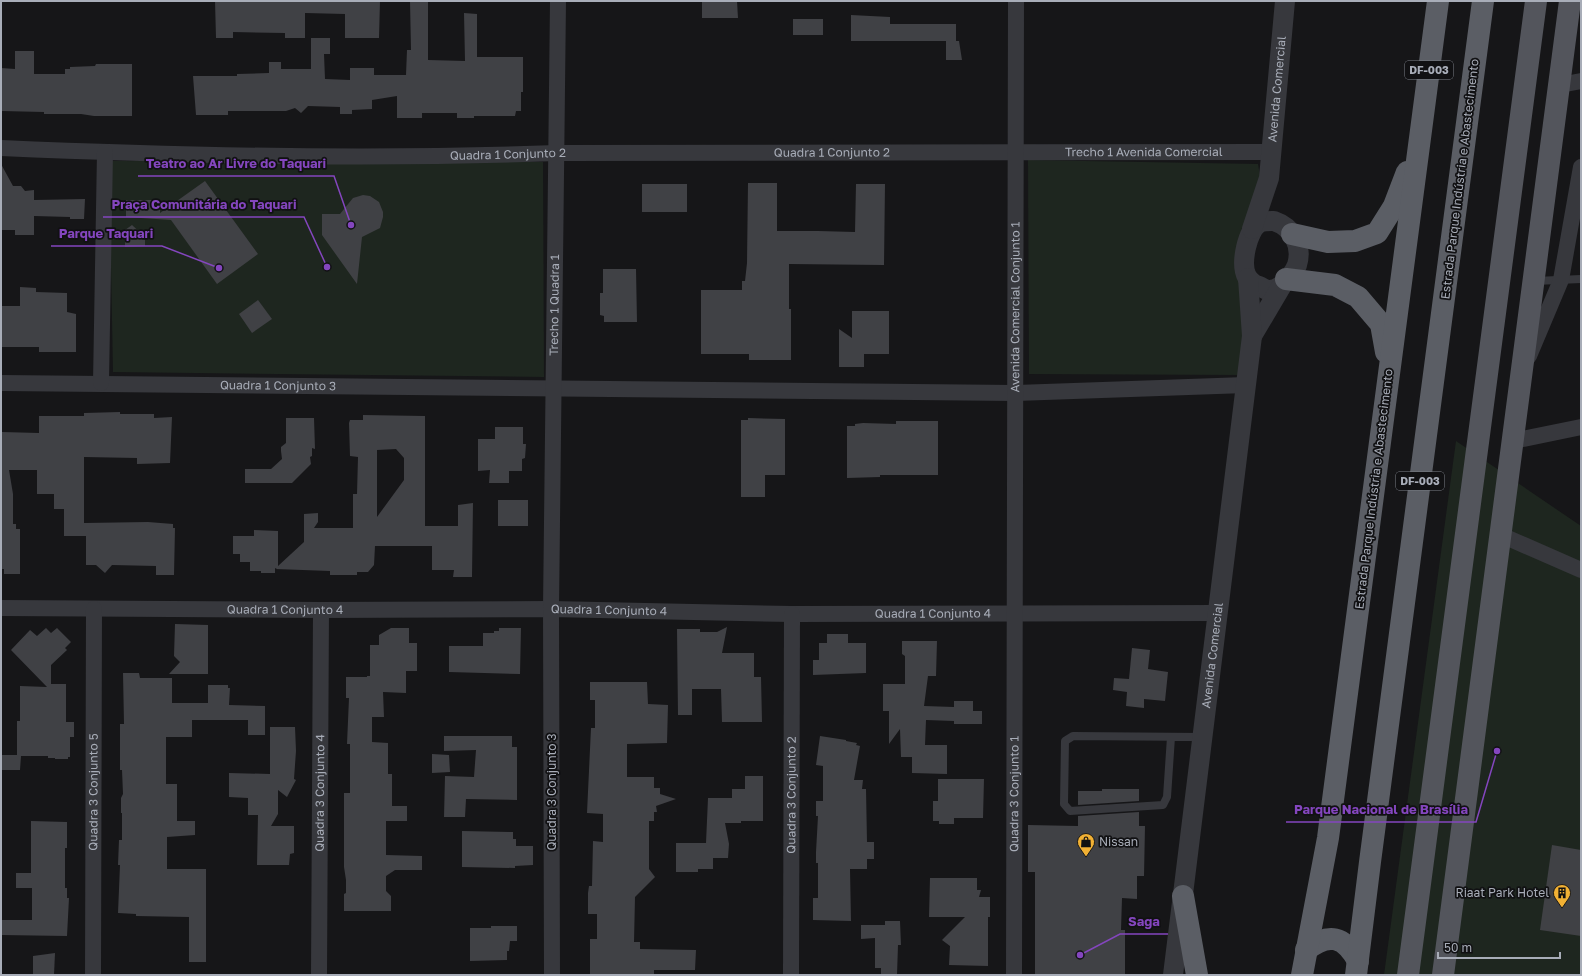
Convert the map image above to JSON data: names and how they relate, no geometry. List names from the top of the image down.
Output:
{
  "streets": {
    "highway": ["DF-003", "Estrada Parque Indústria e Abastecimento"],
    "street": [
      "Avenida Comercial",
      "Trecho 1 Avenida Comercial",
      "Quadra 1 Conjunto 2",
      "Trecho 1 Quadra 1",
      "Avenida Comercial Conjunto 1",
      "Quadra 1 Conjunto 3",
      "Quadra 1 Conjunto 4",
      "Quadra 3 Conjunto 5",
      "Quadra 3 Conjunto 3",
      "Quadra 3 Conjunto 4",
      "Quadra 3 Conjunto 1",
      "Quadra 3 Conjunto 2"
    ]
  },
  "crossings": [
    ["Avenida Comercial", "Trecho 1 Avenida Comercial"],
    ["Avenida Comercial", "Quadra 1 Conjunto 3"],
    ["Avenida Comercial", "Quadra 1 Conjunto 4"],
    ["Trecho 1 Avenida Comercial", "Quadra 1 Conjunto 2"],
    ["Trecho 1 Avenida Comercial", "Avenida Comercial Conjunto 1"],
    ["Quadra 1 Conjunto 2", "Trecho 1 Quadra 1"],
    ["Quadra 1 Conjunto 2", "Avenida Comercial Conjunto 1"],
    ["Trecho 1 Quadra 1", "Quadra 1 Conjunto 3"],
    ["Trecho 1 Quadra 1", "Quadra 1 Conjunto 4"],
    ["Trecho 1 Quadra 1", "Quadra 3 Conjunto 3"],
    ["Avenida Comercial Conjunto 1", "Quadra 1 Conjunto 3"],
    ["Avenida Comercial Conjunto 1", "Quadra 1 Conjunto 4"],
    ["Avenida Comercial Conjunto 1", "Quadra 3 Conjunto 1"],
    ["Quadra 1 Conjunto 4", "Quadra 3 Conjunto 5"],
    ["Quadra 1 Conjunto 4", "Quadra 3 Conjunto 3"],
    ["Quadra 1 Conjunto 4", "Quadra 3 Conjunto 4"],
    ["Quadra 1 Conjunto 4", "Quadra 3 Conjunto 1"],
    ["Quadra 1 Conjunto 4", "Quadra 3 Conjunto 2"]
  ],
  "places": {
    "other": [
      "Teatro ao Ar Livre do Taquari",
      "Praça Comunitária do Taquari",
      "Parque Taquari",
      "Parque Nacional de Brasília",
      "Saga"
    ],
    "shop": ["Nissan"],
    "building": ["Riaat Park Hotel"]
  },
  "scale_bar": "50 m"
}
